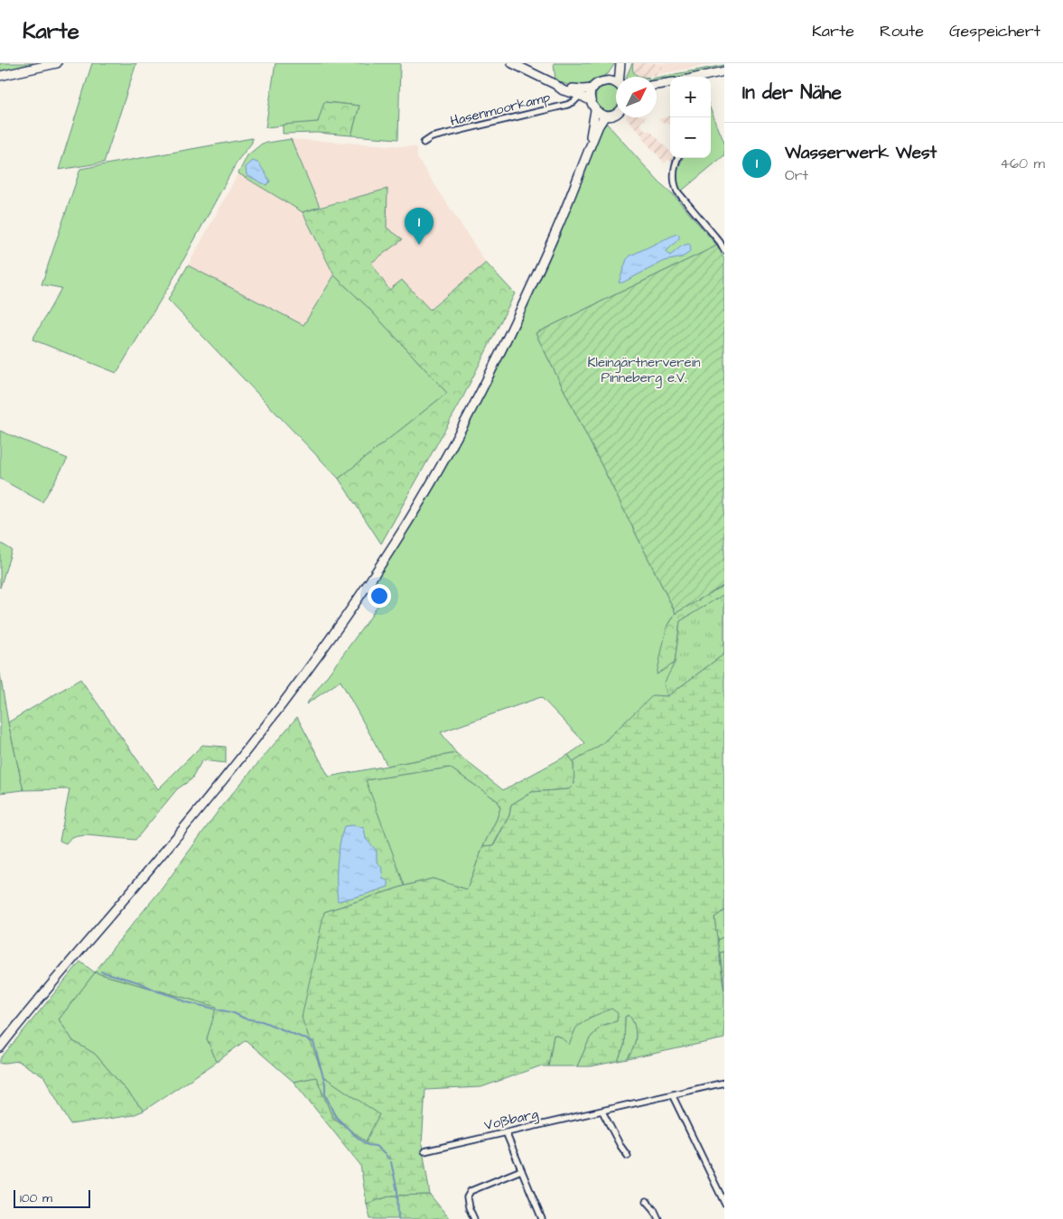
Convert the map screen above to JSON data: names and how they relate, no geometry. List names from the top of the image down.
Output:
{
  "streets": {
    "street": ["Hasenmoorkamp", "Voßbarg"]
  },
  "parks": ["Kleingärtnerverein Pinneberg e.V."],
  "scale_bar": "100 m",
  "north": "top right",
  "page": {
    "header": "Karte",
    "nav": ["Karte", "Route", "Gespeichert"],
    "heading": "In der Nähe",
    "map_buttons": ["+", "−"],
    "list": [
      {
        "mark": "1",
        "name": "Wasserwerk West",
        "note": "Ort",
        "value": "460 m"
      }
    ],
    "pins": "1",
    "scale": "100 m"
  }
}
